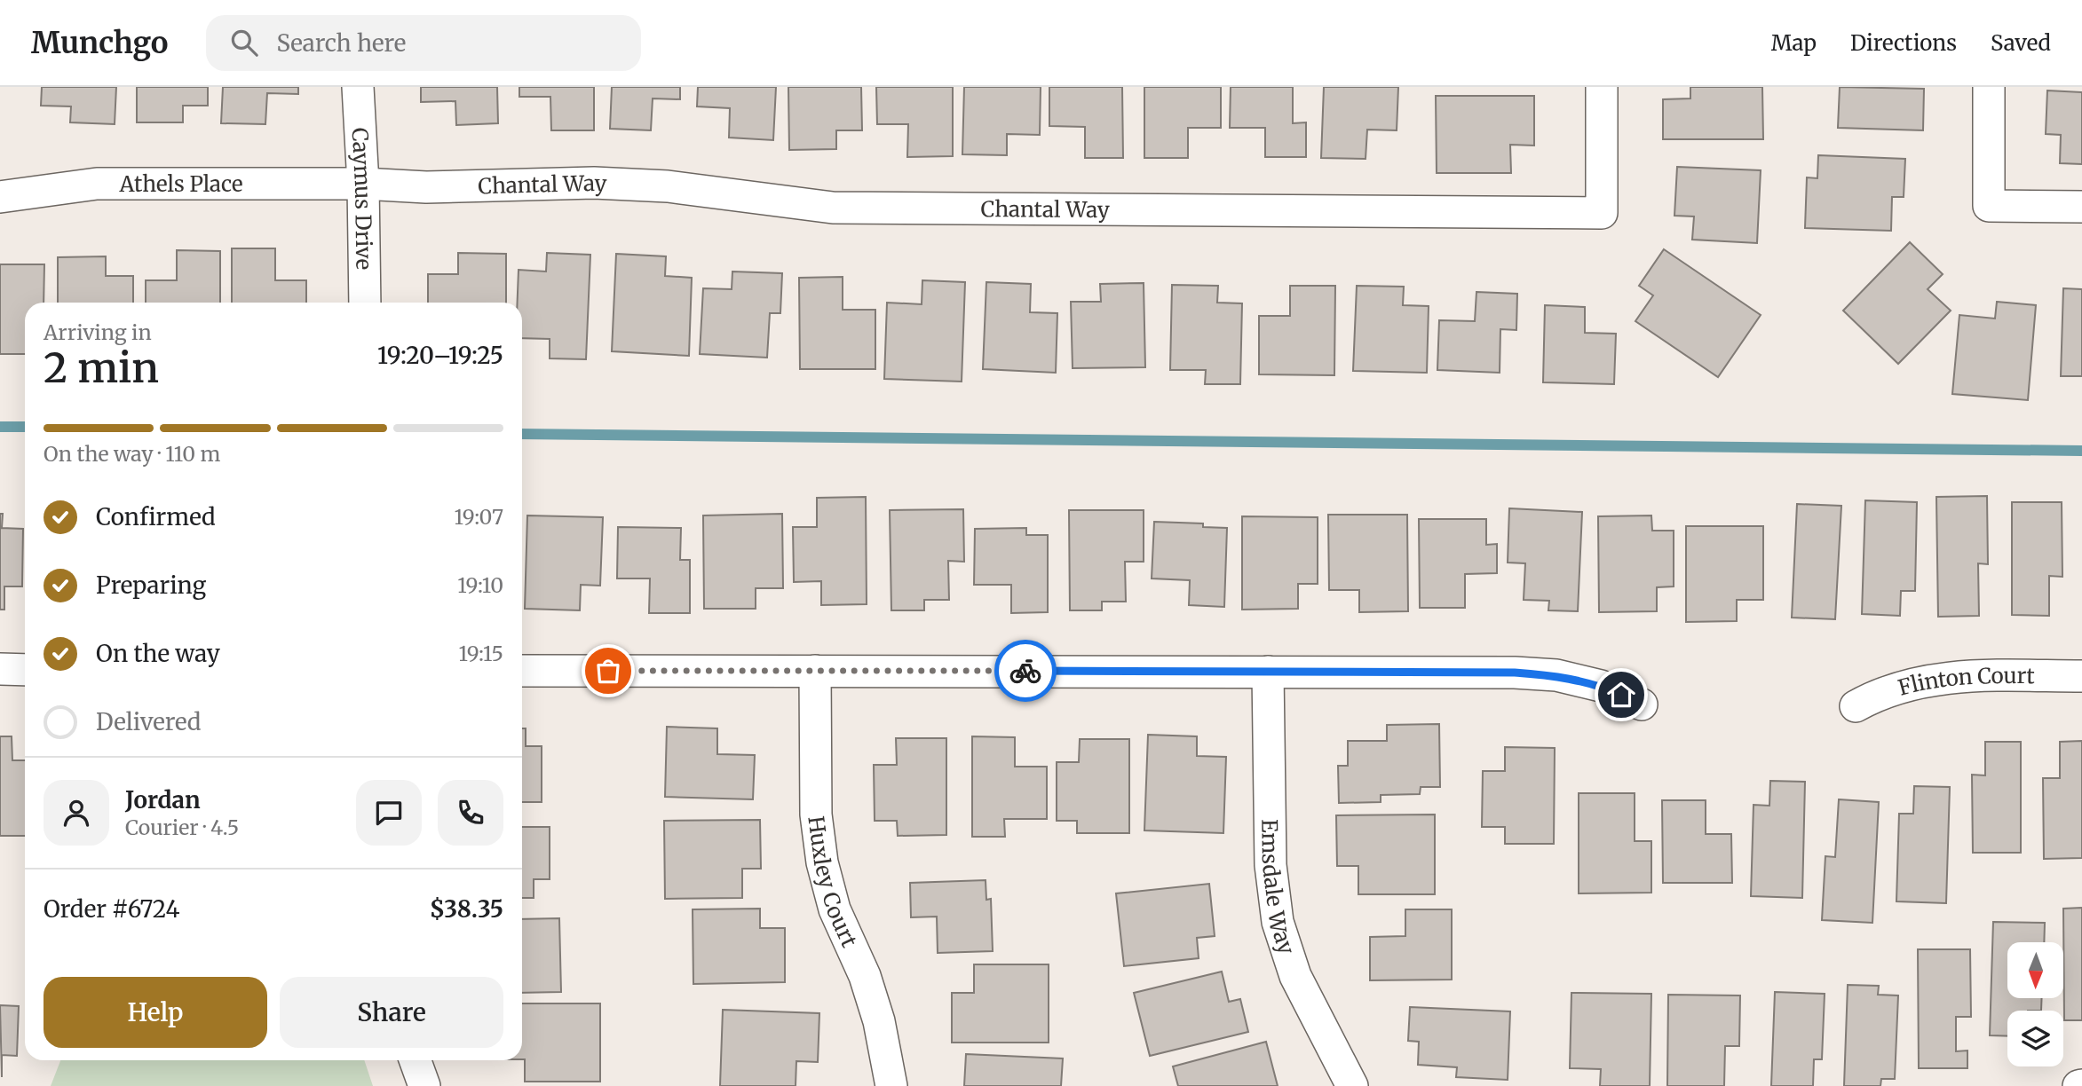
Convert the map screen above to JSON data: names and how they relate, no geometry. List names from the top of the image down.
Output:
{
  "streets": {
    "street": [
      "Athels Place",
      "Chantal Way",
      "Caymus Drive",
      "Flinton Court",
      "Huxley Court",
      "Emsdale Way"
    ]
  },
  "crossings": [
    ["Athels Place", "Chantal Way"],
    ["Athels Place", "Caymus Drive"],
    ["Chantal Way", "Caymus Drive"]
  ],
  "north": "bottom",
  "page": {
    "header": "Munchgo",
    "search": "Search here",
    "nav": ["Map", "Directions", "Saved"],
    "heading": ["2 min", "Arriving in", "19:20–19:25"],
    "panel": [
      "Jordan",
      "Courier · 4.5",
      "Order #6724",
      "$38.35"
    ],
    "bar": "On the way · 110 m",
    "list": [
      ["Confirmed", "19:07"],
      ["Preparing", "19:10"],
      ["On the way", "19:15"],
      "Delivered"
    ],
    "buttons": ["Help", "Share"]
  }
}
